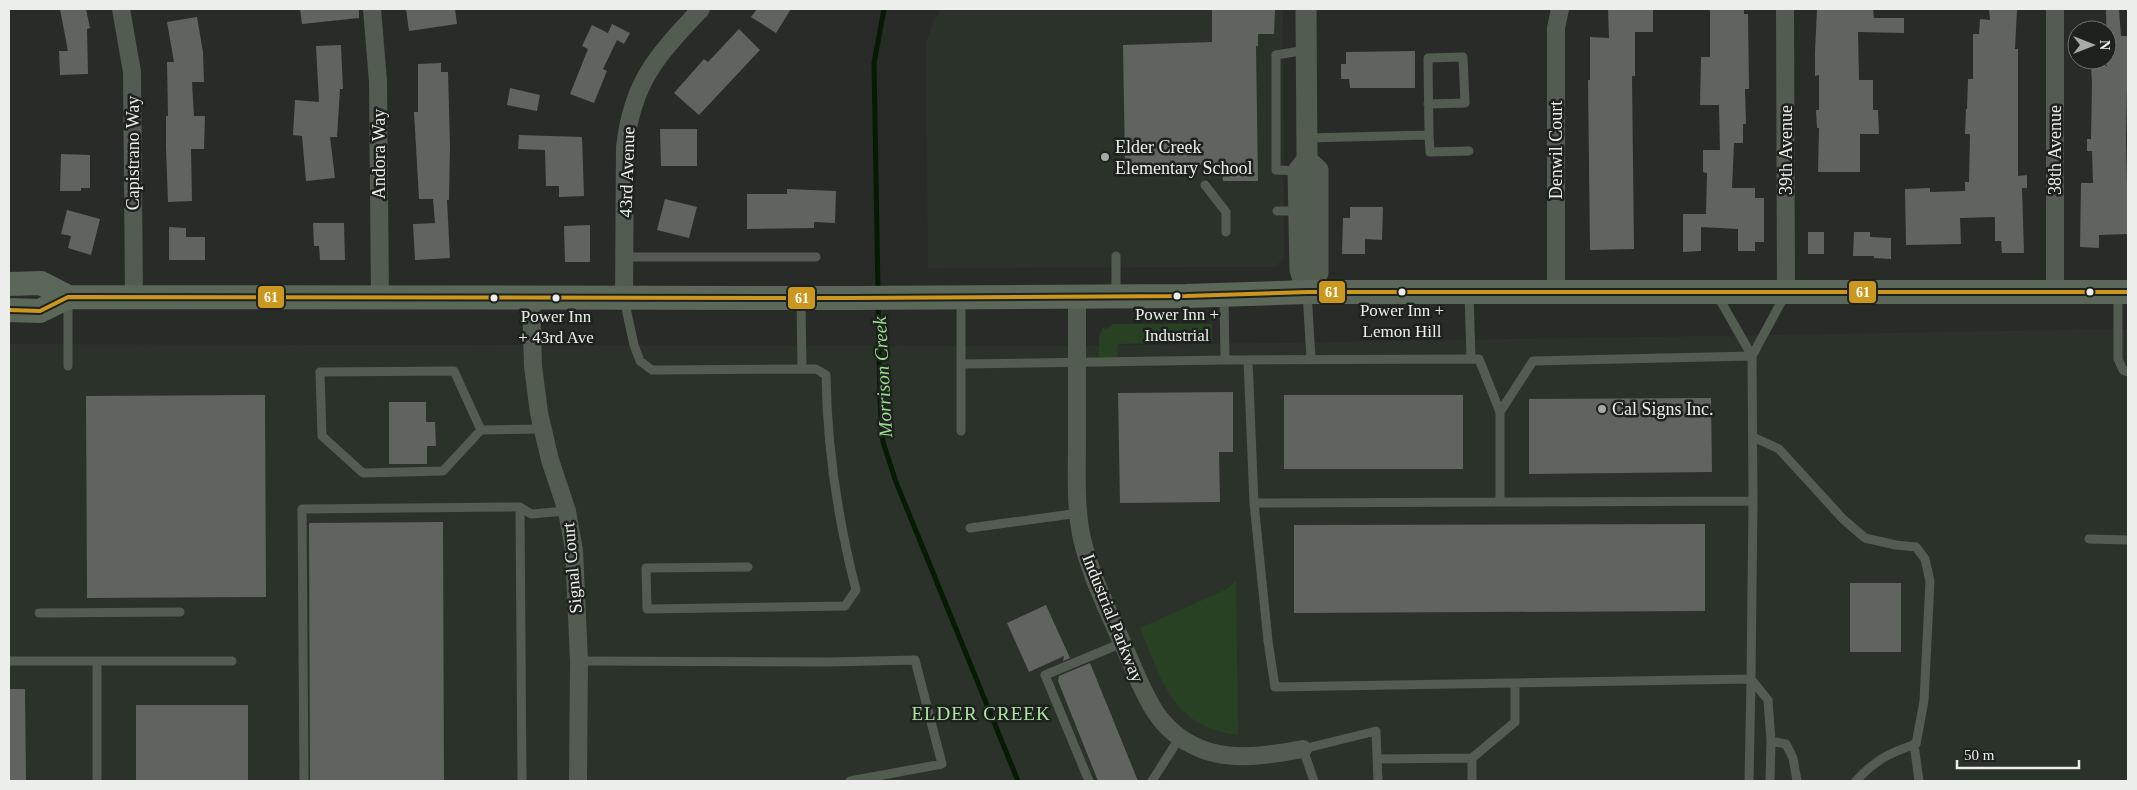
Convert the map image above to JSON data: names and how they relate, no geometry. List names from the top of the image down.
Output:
{
  "streets": {
    "street": [
      "Denwil Court",
      "39th Avenue",
      "38th Avenue",
      "Capistrano Way",
      "Andora Way",
      "43rd Avenue",
      "Signal Court",
      "Industrial Parkway"
    ]
  },
  "districts": ["ELDER CREEK"],
  "water": ["Morrison Creek"],
  "places": [
    "Elder Creek Elementary School",
    "Power Inn + Lemon Hill",
    "Power Inn + Industrial",
    "Power Inn + 43rd Ave",
    "Cal Signs Inc."
  ],
  "lines": ["transit line 61"],
  "scale_bar": "50 m",
  "north": "right"
}
